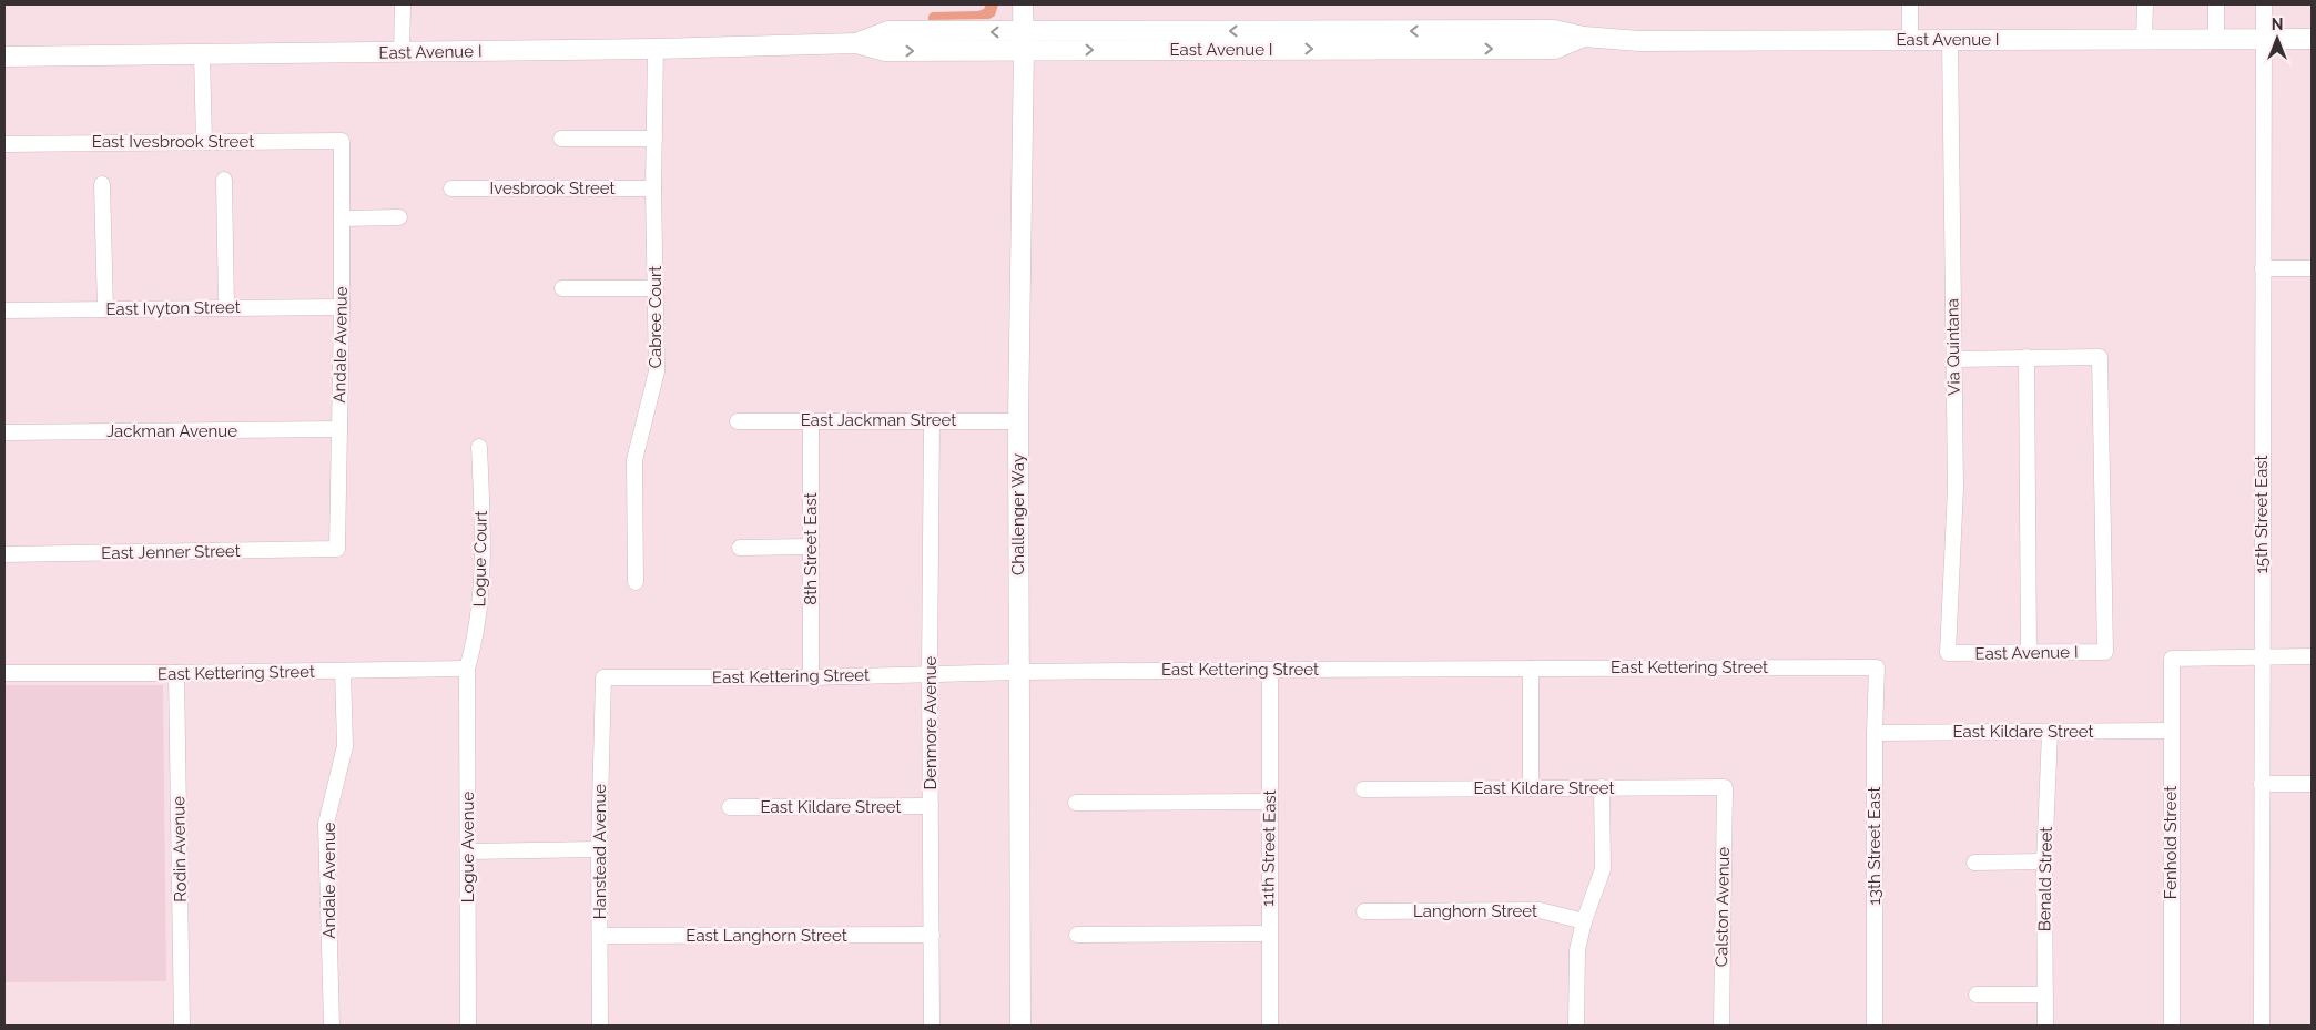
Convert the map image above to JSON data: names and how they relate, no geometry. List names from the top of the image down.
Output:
{
  "streets": {
    "main road": ["East Avenue I", "Challenger Way"],
    "street": [
      "East Ivesbrook Street",
      "Ivesbrook Street",
      "East Ivyton Street",
      "Cabree Court",
      "Andale Avenue",
      "Via Quintana",
      "East Jackman Street",
      "Jackman Avenue",
      "15th Street East",
      "8th Street East",
      "East Jenner Street",
      "Logue Court",
      "East Kettering Street",
      "Denmore Avenue",
      "East Kildare Street",
      "Fenhold Street",
      "13th Street East",
      "Logue Avenue",
      "11th Street East",
      "Rodin Avenue",
      "Hanstead Avenue",
      "Benald Street",
      "Calston Avenue",
      "Langhorn Street",
      "East Langhorn Street"
    ]
  },
  "crossings": [
    ["East Avenue I", "Cabree Court"],
    ["East Avenue I", "Via Quintana"],
    ["East Avenue I", "Challenger Way"],
    ["East Avenue I", "15th Street East"],
    ["East Ivesbrook Street", "Andale Avenue"],
    ["Ivesbrook Street", "Cabree Court"],
    ["East Ivyton Street", "Andale Avenue"],
    ["Andale Avenue", "Jackman Avenue"],
    ["Andale Avenue", "East Jenner Street"],
    ["Andale Avenue", "East Kettering Street"],
    ["East Jackman Street", "Challenger Way"],
    ["East Jackman Street", "8th Street East"],
    ["East Jackman Street", "Denmore Avenue"],
    ["Challenger Way", "East Kettering Street"],
    ["15th Street East", "Fenhold Street"],
    ["8th Street East", "East Kettering Street"],
    ["Logue Court", "East Kettering Street"],
    ["Logue Court", "Logue Avenue"],
    ["East Kettering Street", "Denmore Avenue"],
    ["East Kettering Street", "13th Street East"],
    ["East Kettering Street", "Logue Avenue"],
    ["East Kettering Street", "11th Street East"],
    ["East Kettering Street", "Rodin Avenue"],
    ["East Kettering Street", "Hanstead Avenue"],
    ["Denmore Avenue", "East Kildare Street"],
    ["Denmore Avenue", "East Langhorn Street"],
    ["East Kildare Street", "Fenhold Street"],
    ["East Kildare Street", "13th Street East"],
    ["East Kildare Street", "Benald Street"],
    ["East Kildare Street", "Calston Avenue"],
    ["Hanstead Avenue", "East Langhorn Street"]
  ],
  "north": "top"
}
